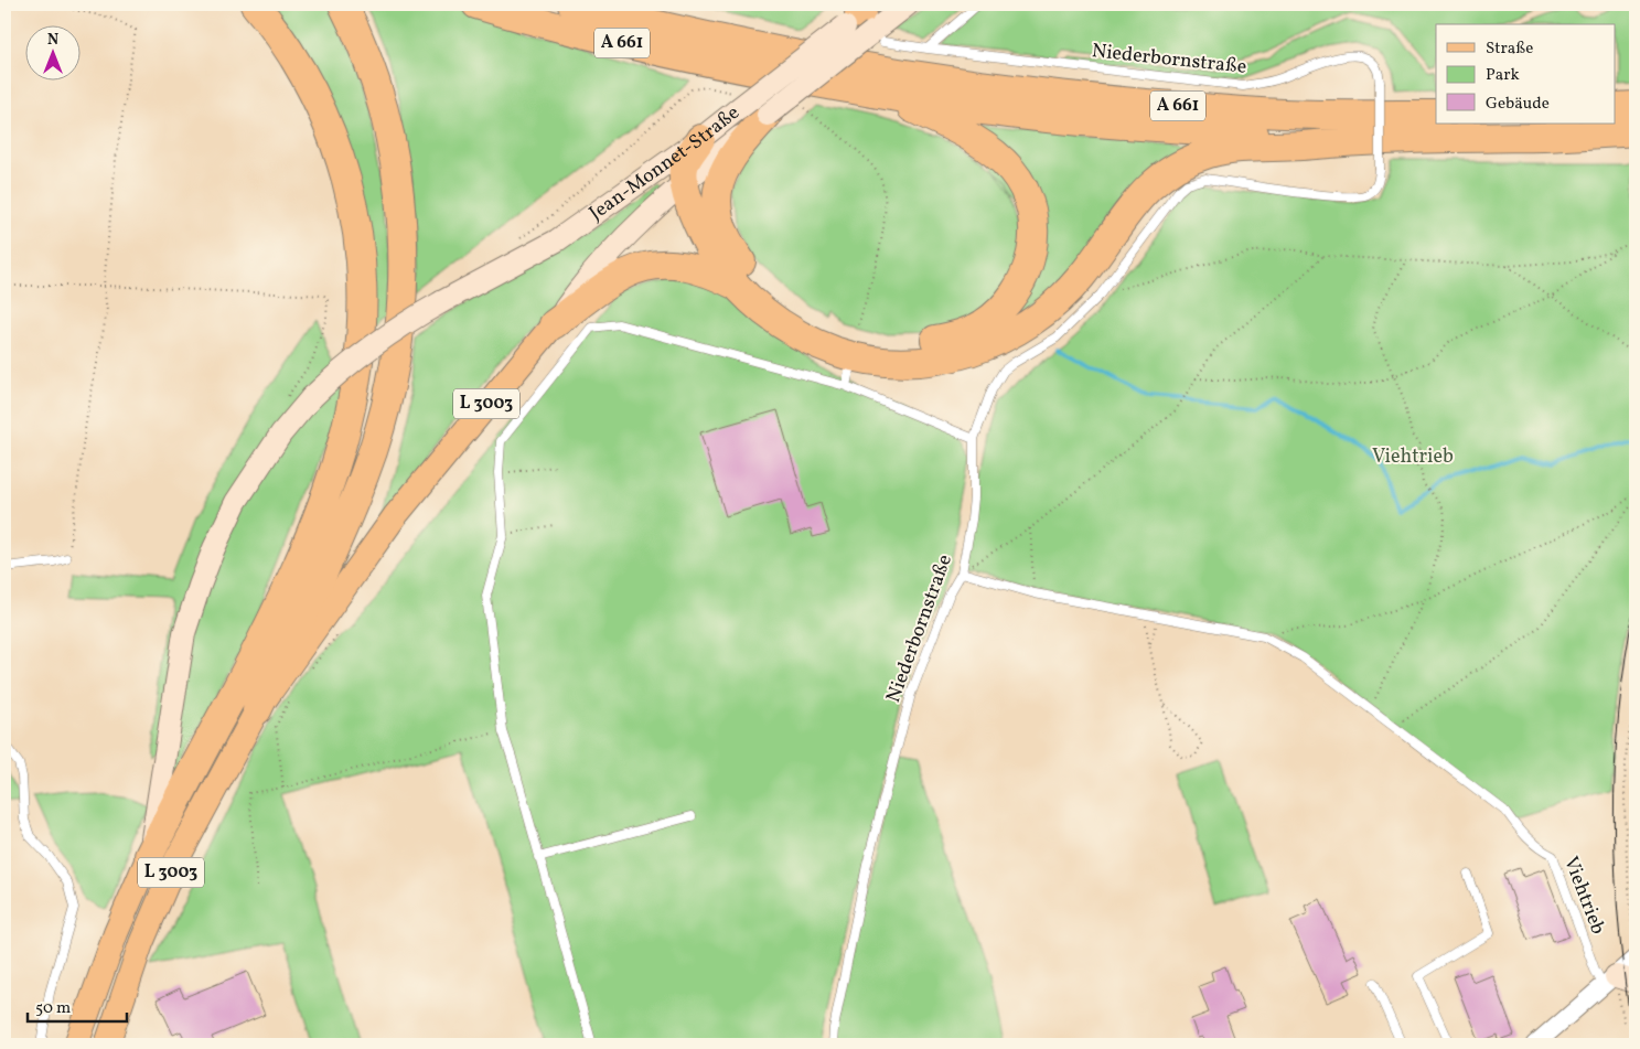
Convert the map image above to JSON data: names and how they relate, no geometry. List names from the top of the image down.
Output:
{
  "streets": {
    "highway": ["A 661"],
    "main road": ["Jean-Monnet-Straße", "L 3003"],
    "lane": ["Niederbornstraße", "Viehtrieb"]
  },
  "crossings": [
    ["Niederbornstraße", "Viehtrieb"],
    ["Jean-Monnet-Straße", "L 3003"]
  ],
  "parks": ["Viehtrieb"],
  "legend": ["Straße", "Park", "Gebäude"],
  "scale_bar": "50 m",
  "north": "top"
}
